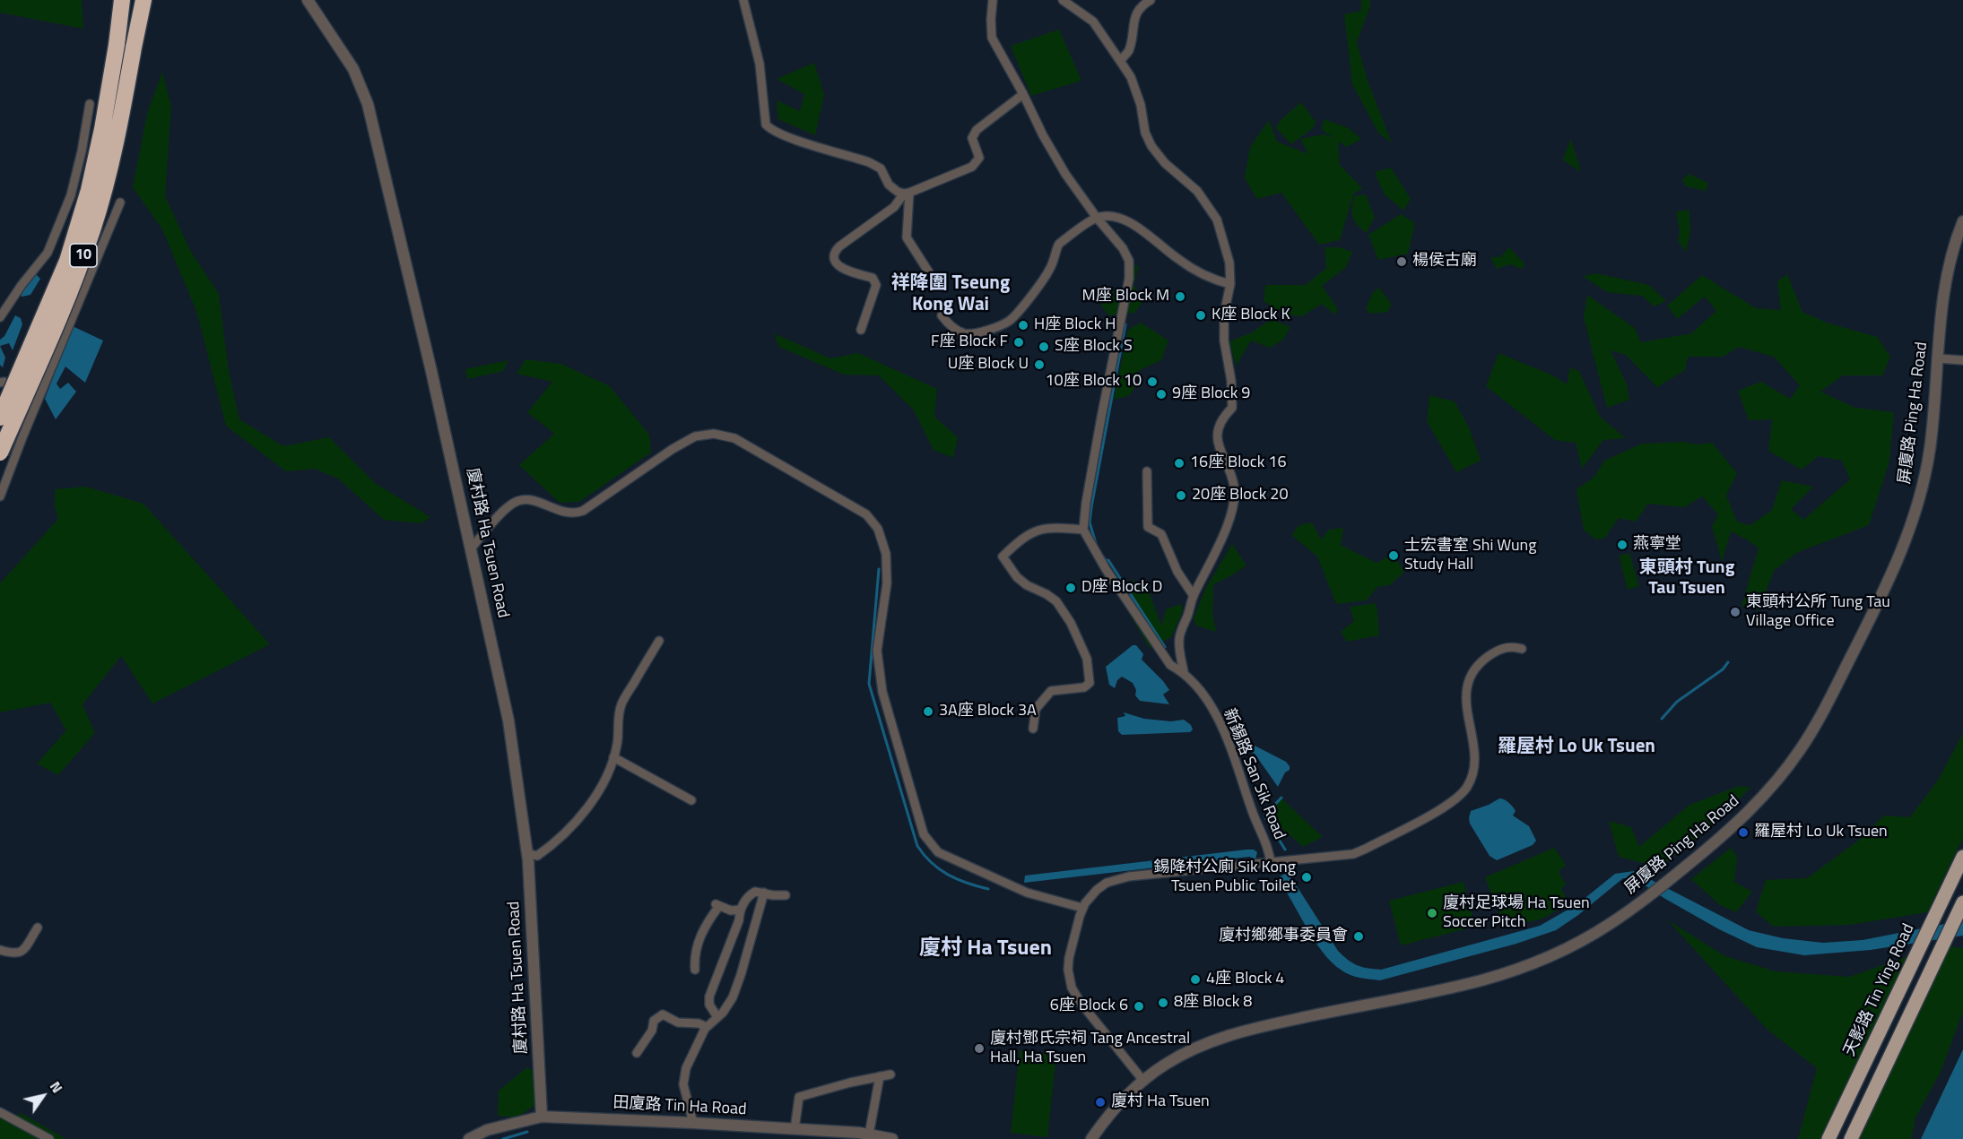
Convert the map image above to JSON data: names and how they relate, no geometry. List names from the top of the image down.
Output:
{
  "streets": {
    "highway": ["10"],
    "main road": ["天影路 Tin Ying Road"],
    "street": [
      "屏廈路 Ping Ha Road",
      "廈村路 Ha Tsuen Road",
      "新錫路 San Sik Road",
      "田廈路 Tin Ha Road"
    ]
  },
  "crossings": [
    ["廈村路 Ha Tsuen Road", "田廈路 Tin Ha Road"]
  ],
  "districts": [
    "祥降圍 Tseung Kong Wai",
    "東頭村 Tung Tau Tsuen",
    "羅屋村 Lo Uk Tsuen",
    "廈村 Ha Tsuen"
  ],
  "places": [
    "楊侯古廟",
    "M座 Block M",
    "K座 Block K",
    "H座 Block H",
    "F座 Block F",
    "S座 Block S",
    "U座 Block U",
    "10座 Block 10",
    "9座 Block 9",
    "16座 Block 16",
    "20座 Block 20",
    "燕寧堂",
    "士宏書室 Shi Wung Study Hall",
    "D座 Block D",
    "東頭村公所 Tung Tau Village Office",
    "3A座 Block 3A",
    "羅屋村 Lo Uk Tsuen",
    "錫降村公廁 Sik Kong Tsuen Public Toilet",
    "廈村足球場 Ha Tsuen Soccer Pitch",
    "廈村鄉鄉事委員會",
    "4座 Block 4",
    "8座 Block 8",
    "6座 Block 6",
    "廈村鄧氏宗祠 Tang Ancestral Hall, Ha Tsuen",
    "廈村 Ha Tsuen"
  ],
  "north": "top right"
}
